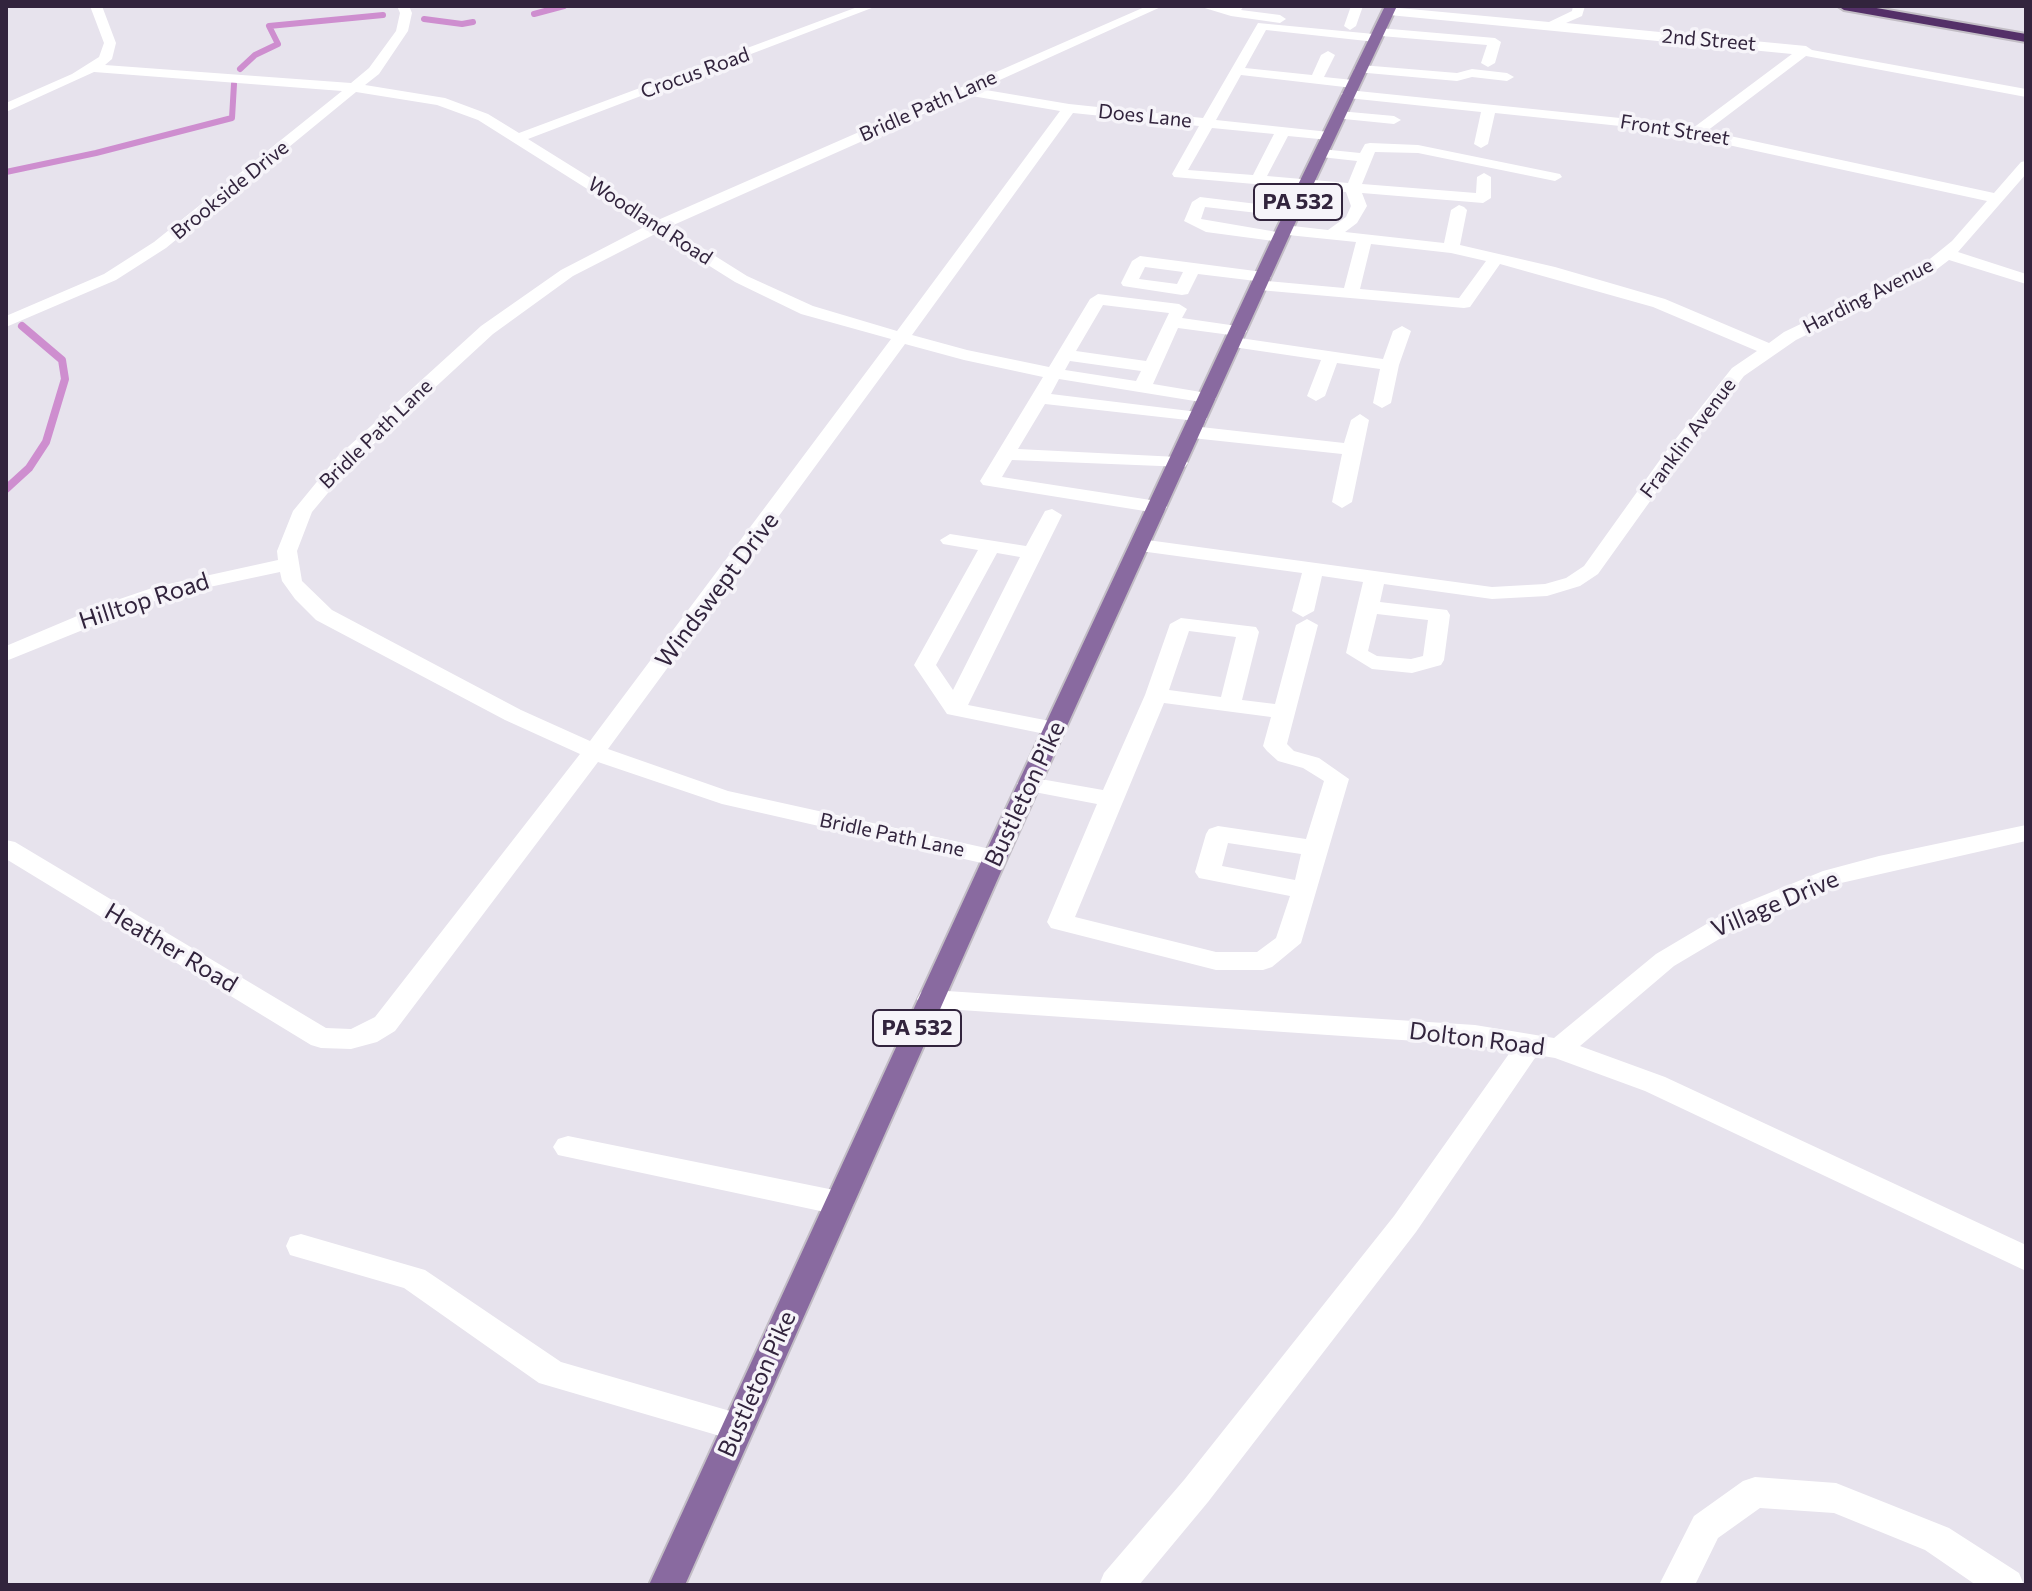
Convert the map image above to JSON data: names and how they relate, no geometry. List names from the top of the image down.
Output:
{
  "streets": {
    "main road": ["PA 532", "Bustleton Pike"],
    "street": [
      "2nd Street",
      "Crocus Road",
      "Bridle Path Lane",
      "Does Lane",
      "Front Street",
      "Brookside Drive",
      "Woodland Road",
      "Harding Avenue",
      "Franklin Avenue",
      "Windswept Drive",
      "Hilltop Road",
      "Village Drive",
      "Heather Road",
      "Dolton Road"
    ]
  },
  "crossings": [
    ["2nd Street", "Bustleton Pike"],
    ["Crocus Road", "Woodland Road"],
    ["Bridle Path Lane", "Does Lane"],
    ["Bridle Path Lane", "Woodland Road"],
    ["Bridle Path Lane", "Windswept Drive"],
    ["Bridle Path Lane", "Hilltop Road"],
    ["Bridle Path Lane", "Bustleton Pike"],
    ["Does Lane", "Windswept Drive"],
    ["Does Lane", "Bustleton Pike"],
    ["Front Street", "Harding Avenue"],
    ["Front Street", "Bustleton Pike"],
    ["Brookside Drive", "Woodland Road"],
    ["Woodland Road", "Windswept Drive"],
    ["Woodland Road", "Bustleton Pike"],
    ["Harding Avenue", "Franklin Avenue"],
    ["Franklin Avenue", "Bustleton Pike"],
    ["Windswept Drive", "Heather Road"],
    ["Bustleton Pike", "Dolton Road"],
    ["Village Drive", "Dolton Road"]
  ]
}
